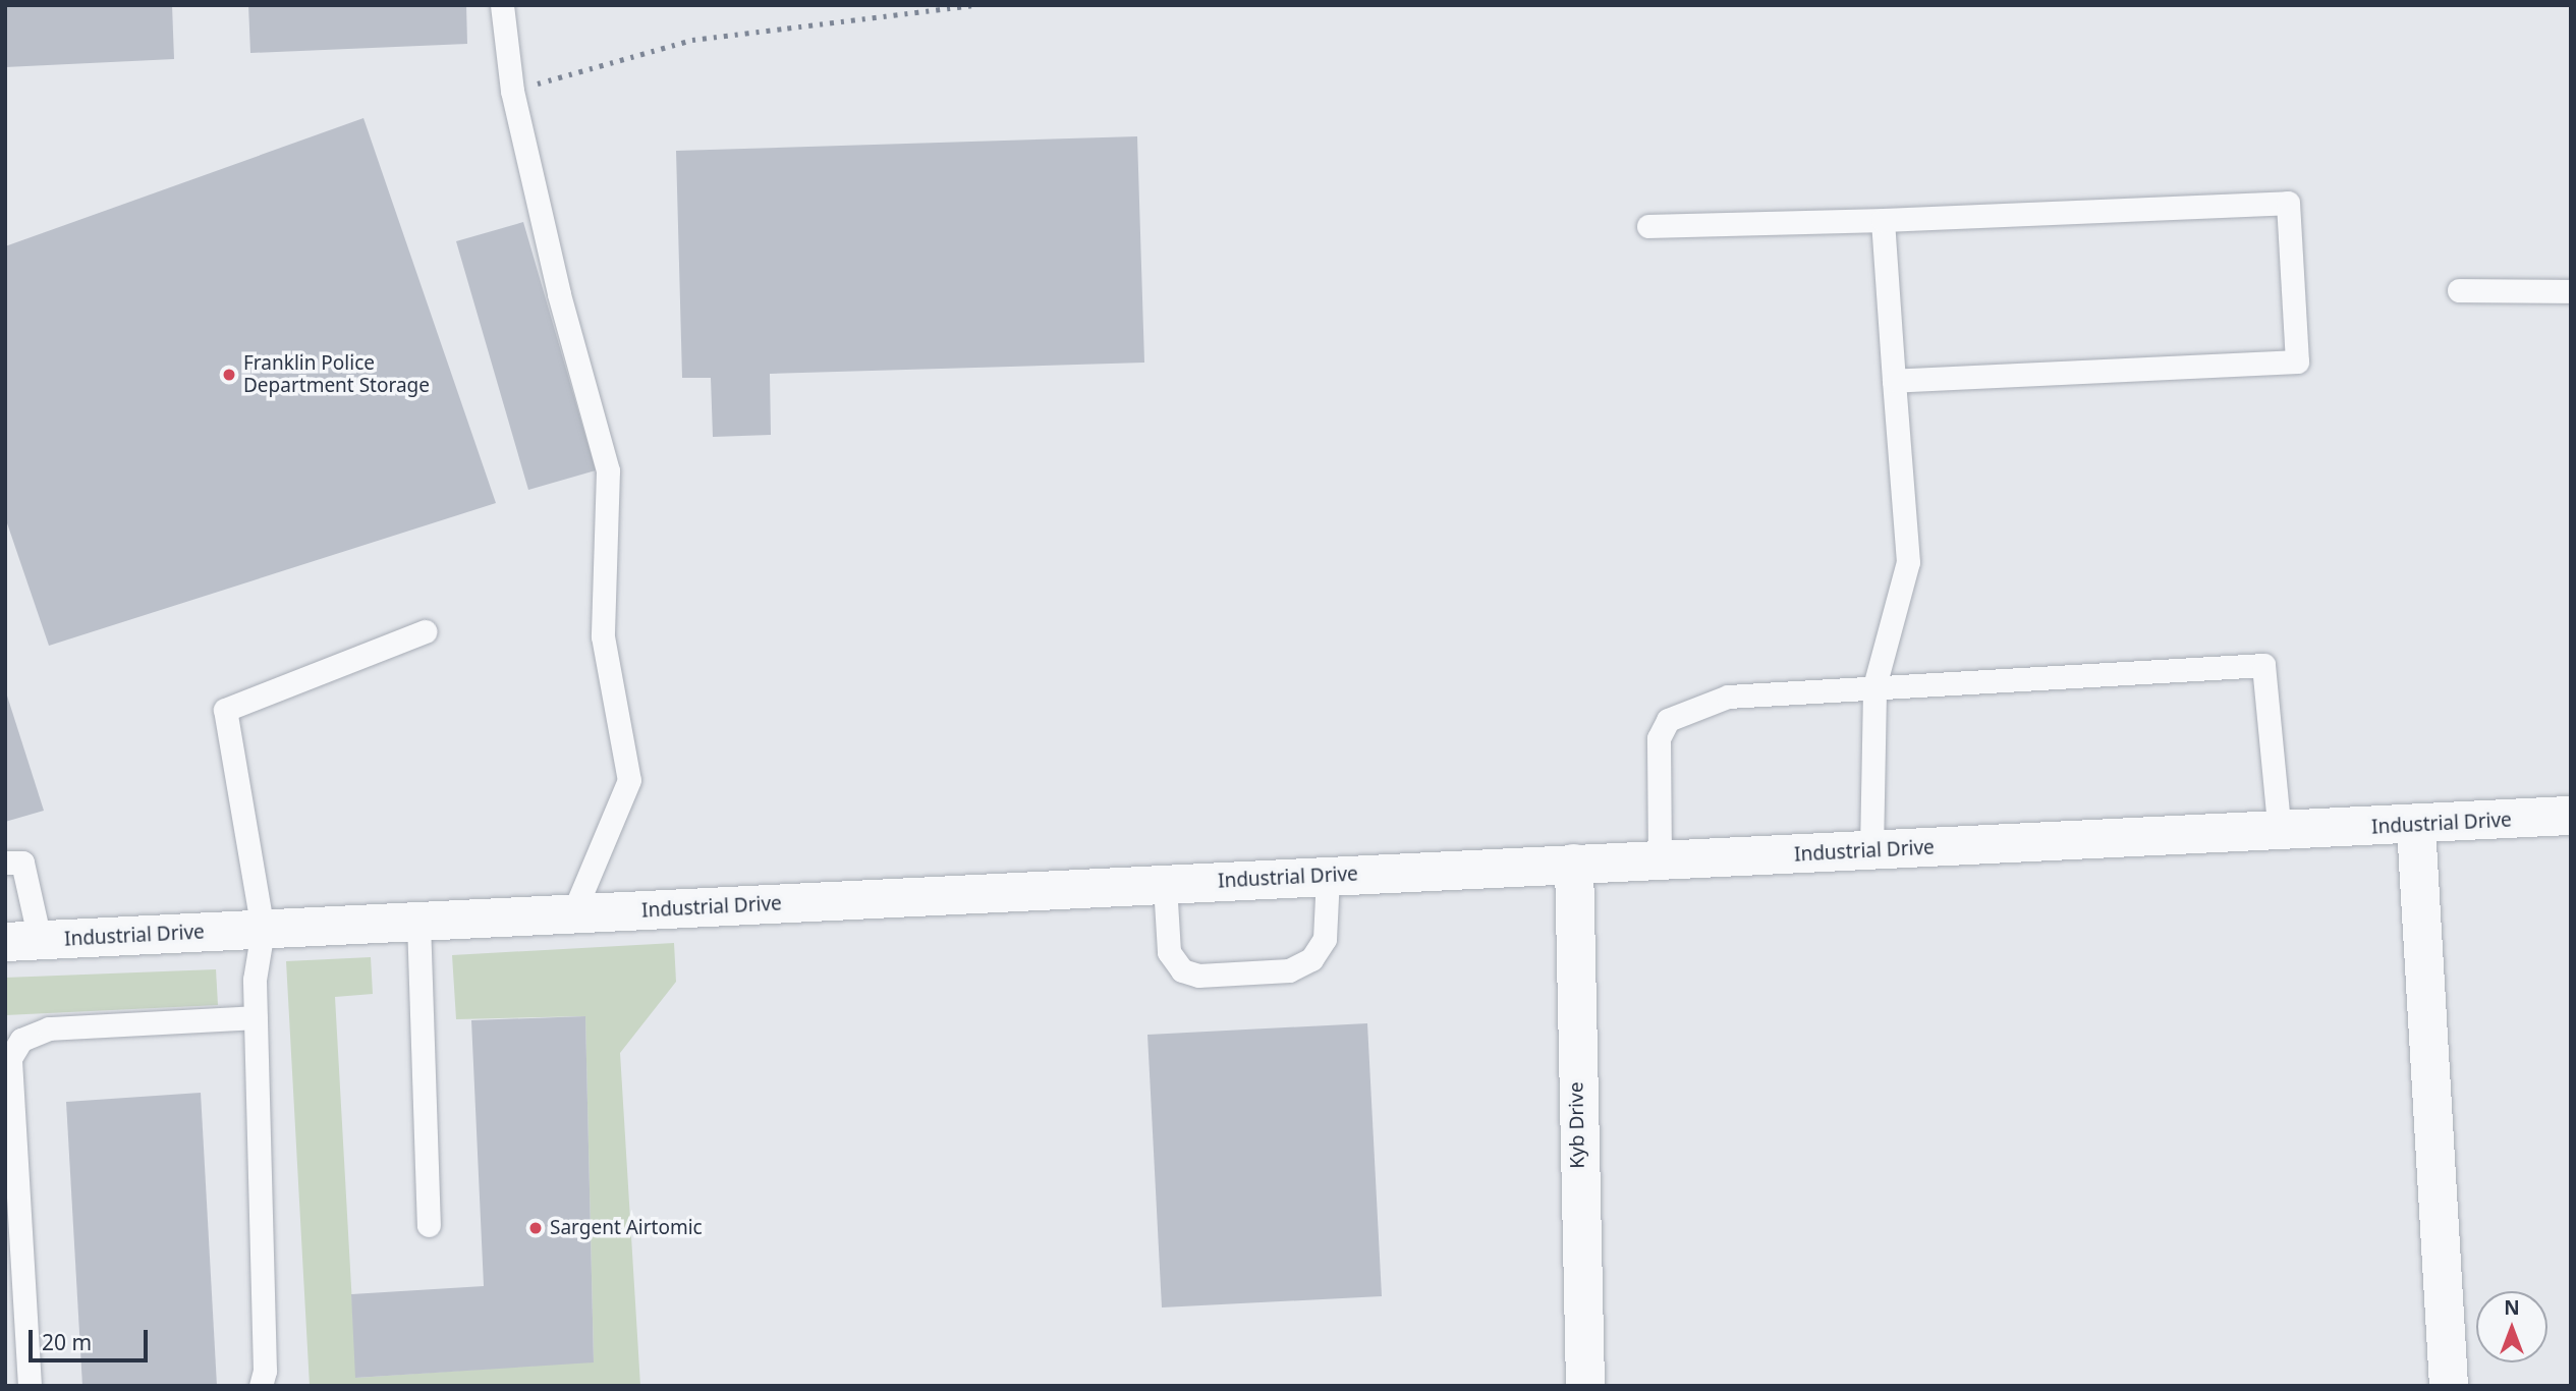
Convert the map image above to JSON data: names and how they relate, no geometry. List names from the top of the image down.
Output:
{
  "streets": {
    "street": ["Industrial Drive", "Kyb Drive"]
  },
  "crossings": [
    ["Industrial Drive", "Kyb Drive"]
  ],
  "places": ["Franklin Police Department Storage", "Sargent Airtomic"],
  "scale_bar": "20 m",
  "north": "top"
}
